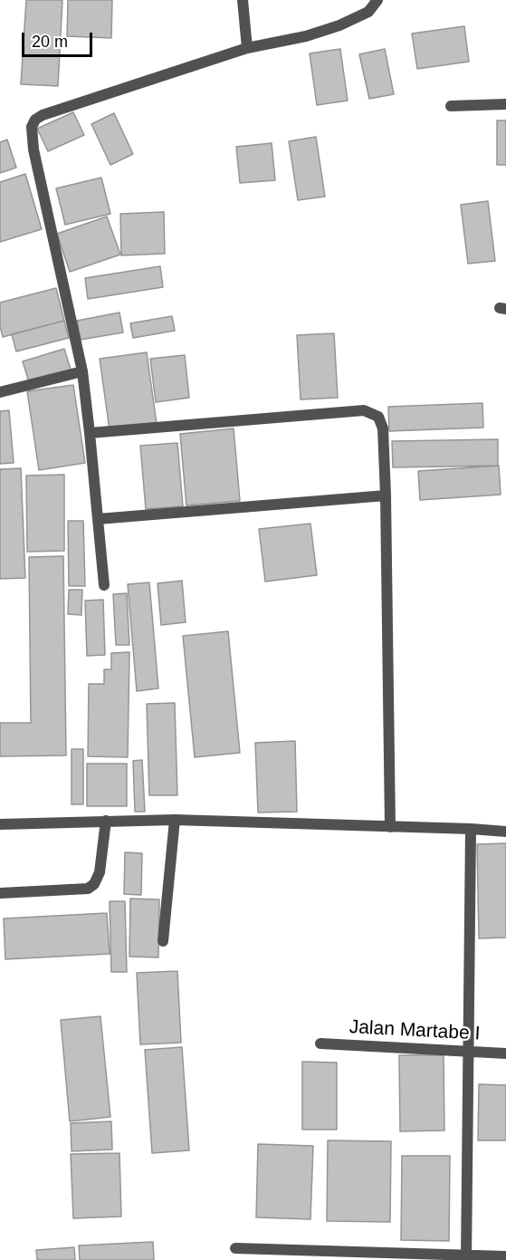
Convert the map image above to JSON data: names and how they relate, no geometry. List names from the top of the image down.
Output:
{
  "streets": {
    "street": ["Jalan Martabe I"]
  },
  "scale_bar": "20 m"
}
